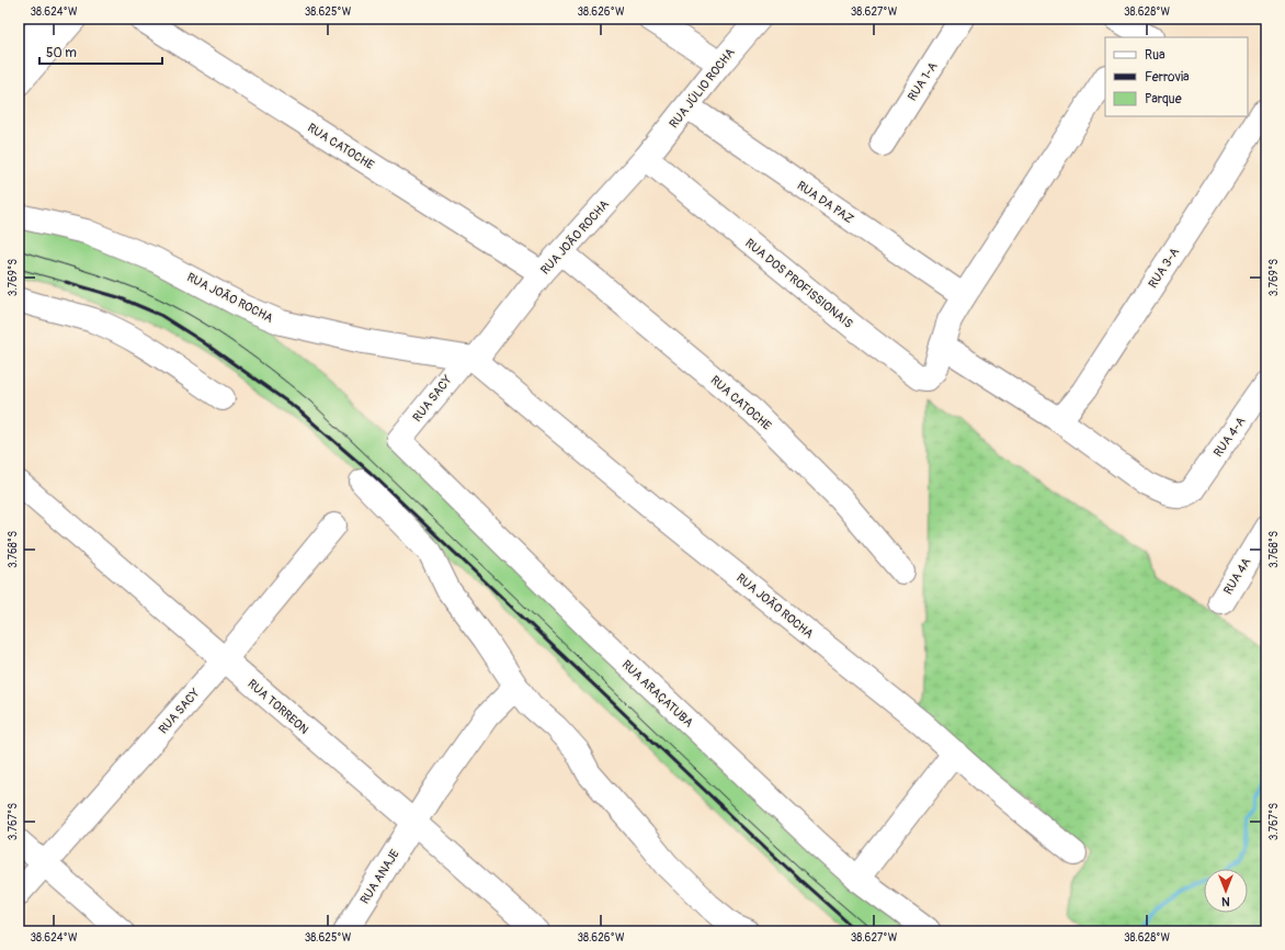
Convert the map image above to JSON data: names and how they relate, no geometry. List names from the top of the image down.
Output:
{
  "streets": {
    "street": [
      "RUA 1-A",
      "RUA JÚLIO ROCHA",
      "RUA CATOCHE",
      "RUA DA PAZ",
      "RUA JOÃO ROCHA",
      "RUA 3-A",
      "RUA DOS PROFISSIONAIS",
      "RUA SACY",
      "RUA 4-A",
      "RUA 4A",
      "RUA ARAÇATUBA",
      "RUA TORREON",
      "RUA ANAJE"
    ]
  },
  "crossings": [
    ["RUA JÚLIO ROCHA", "RUA DA PAZ"],
    ["RUA JÚLIO ROCHA", "RUA JOÃO ROCHA"],
    ["RUA JÚLIO ROCHA", "RUA DOS PROFISSIONAIS"],
    ["RUA CATOCHE", "RUA JOÃO ROCHA"],
    ["RUA DA PAZ", "RUA DOS PROFISSIONAIS"],
    ["RUA JOÃO ROCHA", "RUA DOS PROFISSIONAIS"],
    ["RUA JOÃO ROCHA", "RUA SACY"],
    ["RUA 3-A", "RUA 4-A"],
    ["RUA SACY", "RUA ARAÇATUBA"],
    ["RUA SACY", "RUA TORREON"],
    ["RUA TORREON", "RUA ANAJE"]
  ],
  "legend": ["Rua", "Ferrovia", "Parque"],
  "scale_bar": "50 m",
  "north": "bottom",
  "coordinates": [
    "38.624°W",
    "38.625°W",
    "38.626°W",
    "38.627°W",
    "38.628°W",
    "3.769°S",
    "3.768°S",
    "3.767°S"
  ]
}
